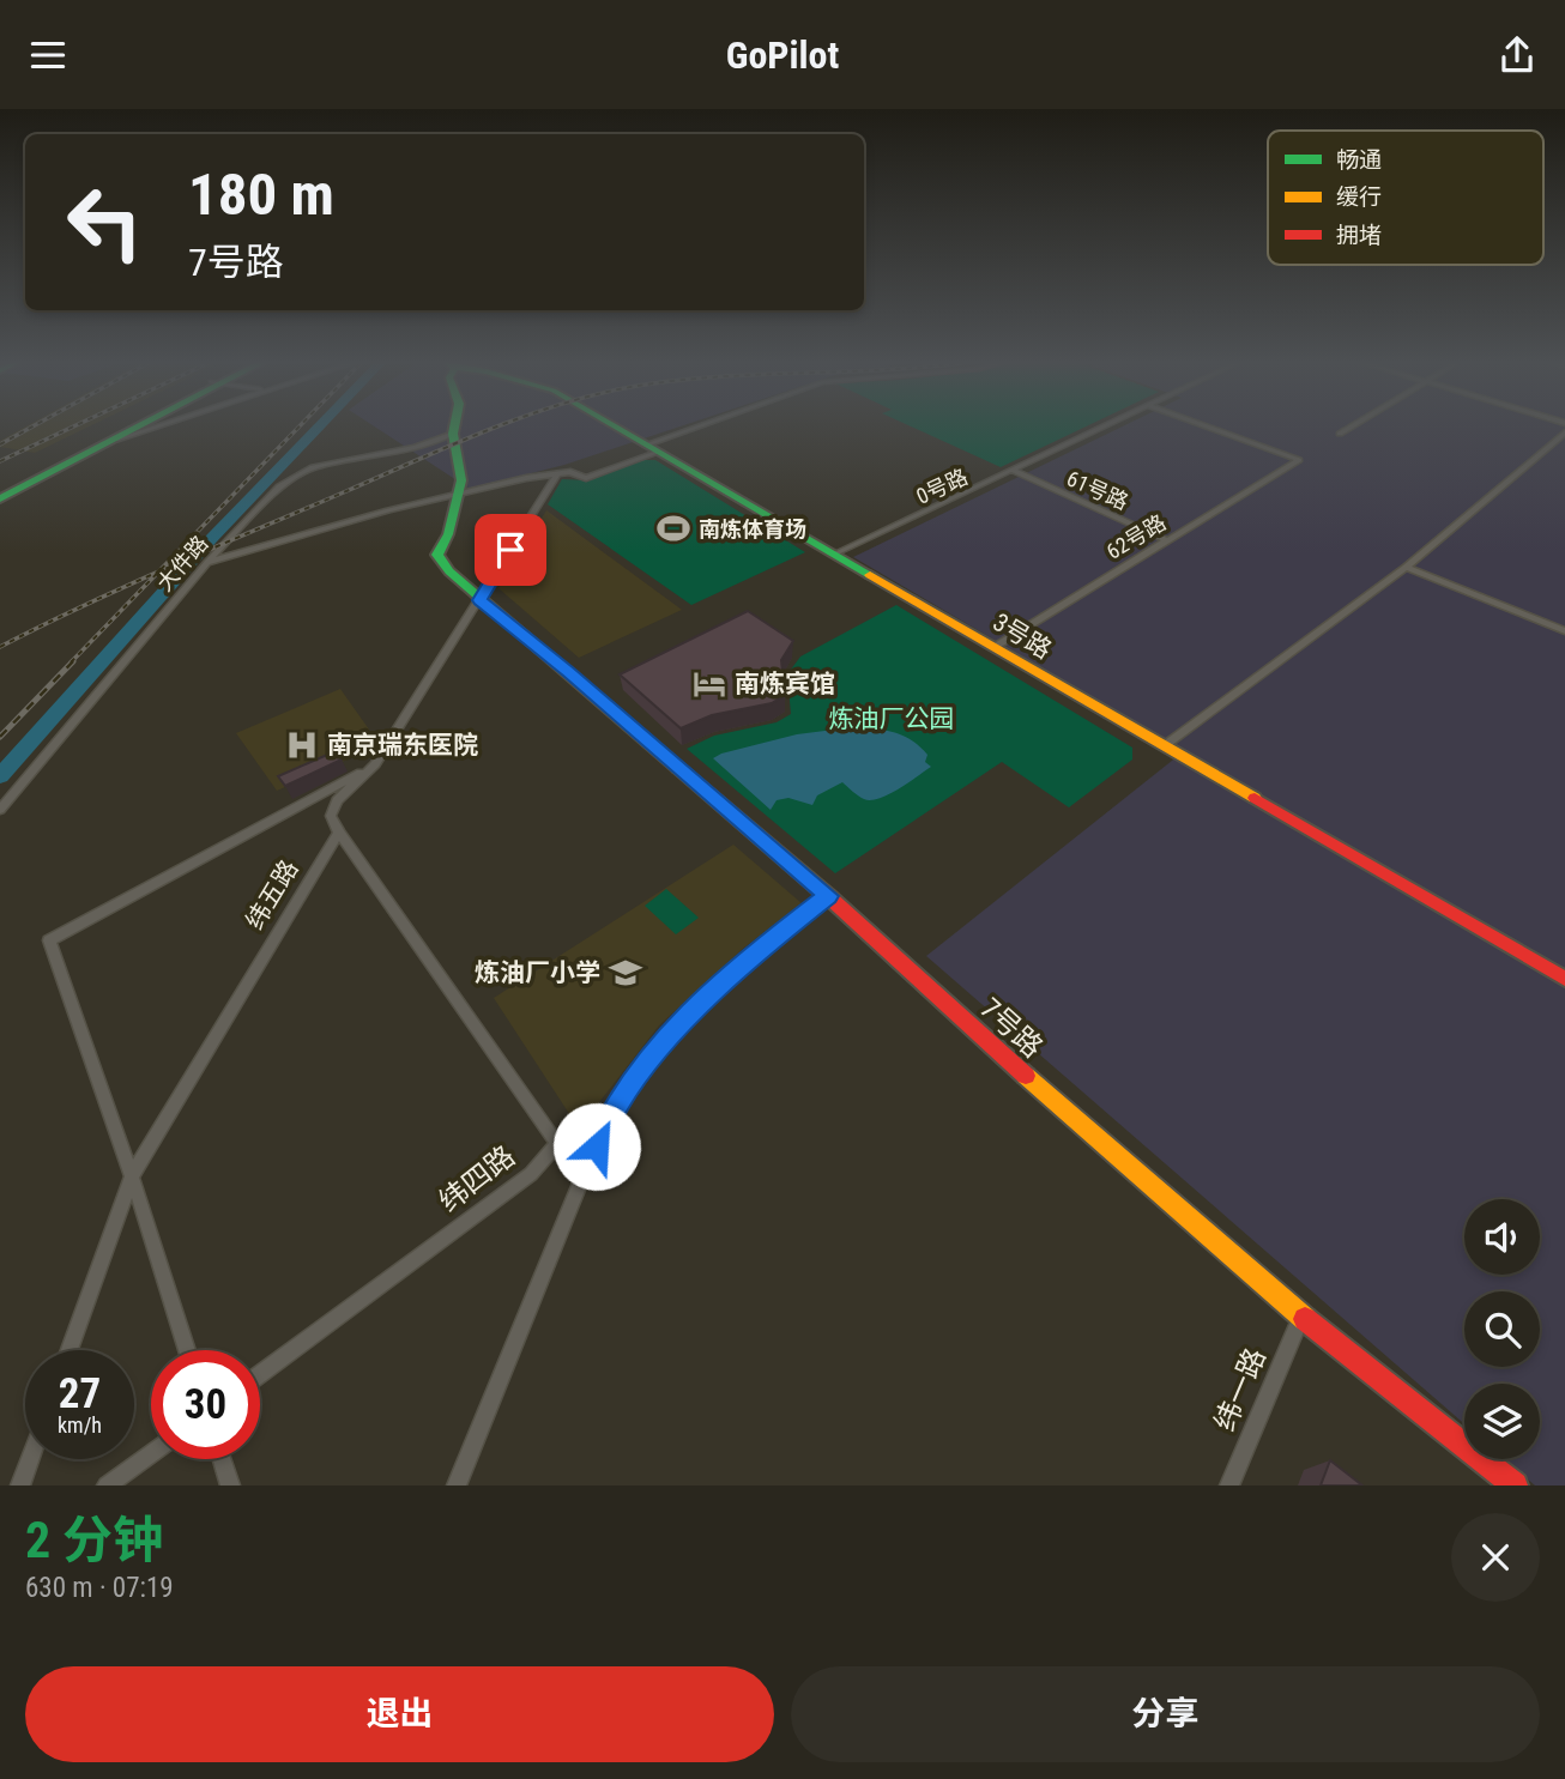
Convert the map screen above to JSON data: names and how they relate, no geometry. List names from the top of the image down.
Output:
{
  "streets": {
    "street": [
      "0号路",
      "61号路",
      "62号路",
      "大件路",
      "3号路",
      "纬五路",
      "7号路",
      "纬四路",
      "纬一路"
    ]
  },
  "crossings": [
    ["0号路", "61号路"],
    ["0号路", "3号路"],
    ["61号路", "62号路"],
    ["62号路", "3号路"],
    ["纬五路", "7号路"],
    ["纬五路", "纬四路"],
    ["7号路", "纬一路"]
  ],
  "parks": ["炼油厂公园"],
  "places": {
    "sports": ["南炼体育场"],
    "hotel": ["南炼宾馆"],
    "hospital": ["南京瑞东医院"],
    "school or university": ["炼油厂小学"]
  },
  "legend": ["畅通", "缓行", "拥堵"],
  "page": {
    "header": "GoPilot",
    "turn": ["180 m", "7号路"],
    "speed": "27 km/h",
    "limit": "30",
    "heading": ["2 分钟", "630 m · 07:19"],
    "buttons": ["退出", "分享"]
  }
}
